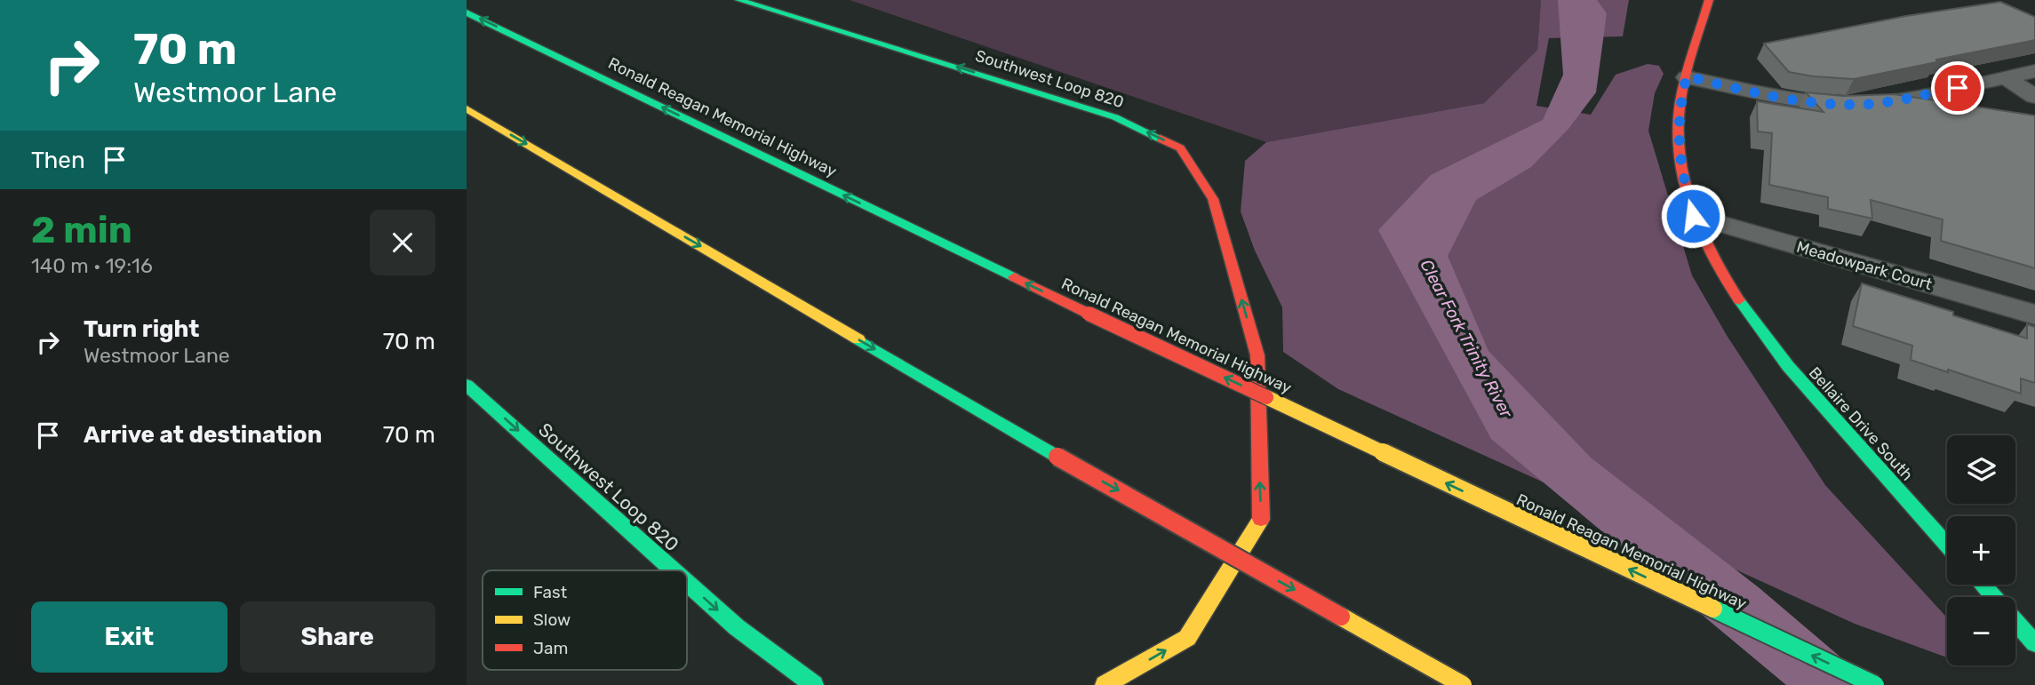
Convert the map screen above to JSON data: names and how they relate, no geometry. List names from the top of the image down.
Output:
{
  "streets": {
    "main road": ["Southwest Loop 820", "Ronald Reagan Memorial Highway", "Bellaire Drive South"],
    "street": ["Meadowpark Court"]
  },
  "crossings": [
    ["Meadowpark Court", "Bellaire Drive South"]
  ],
  "water": ["Clear Fork Trinity River"],
  "legend": ["Fast", "Slow", "Jam"],
  "page": {
    "turn": ["70 m", "Westmoor Lane"],
    "then": "Then",
    "heading": ["2 min", "140 m · 19:16"],
    "list": [
      {
        "name": "Turn right",
        "note": "Westmoor Lane",
        "value": "70 m"
      },
      {
        "name": "Arrive at destination",
        "value": "70 m"
      }
    ],
    "map_buttons": ["+", "−"],
    "buttons": ["Exit", "Share"]
  }
}
